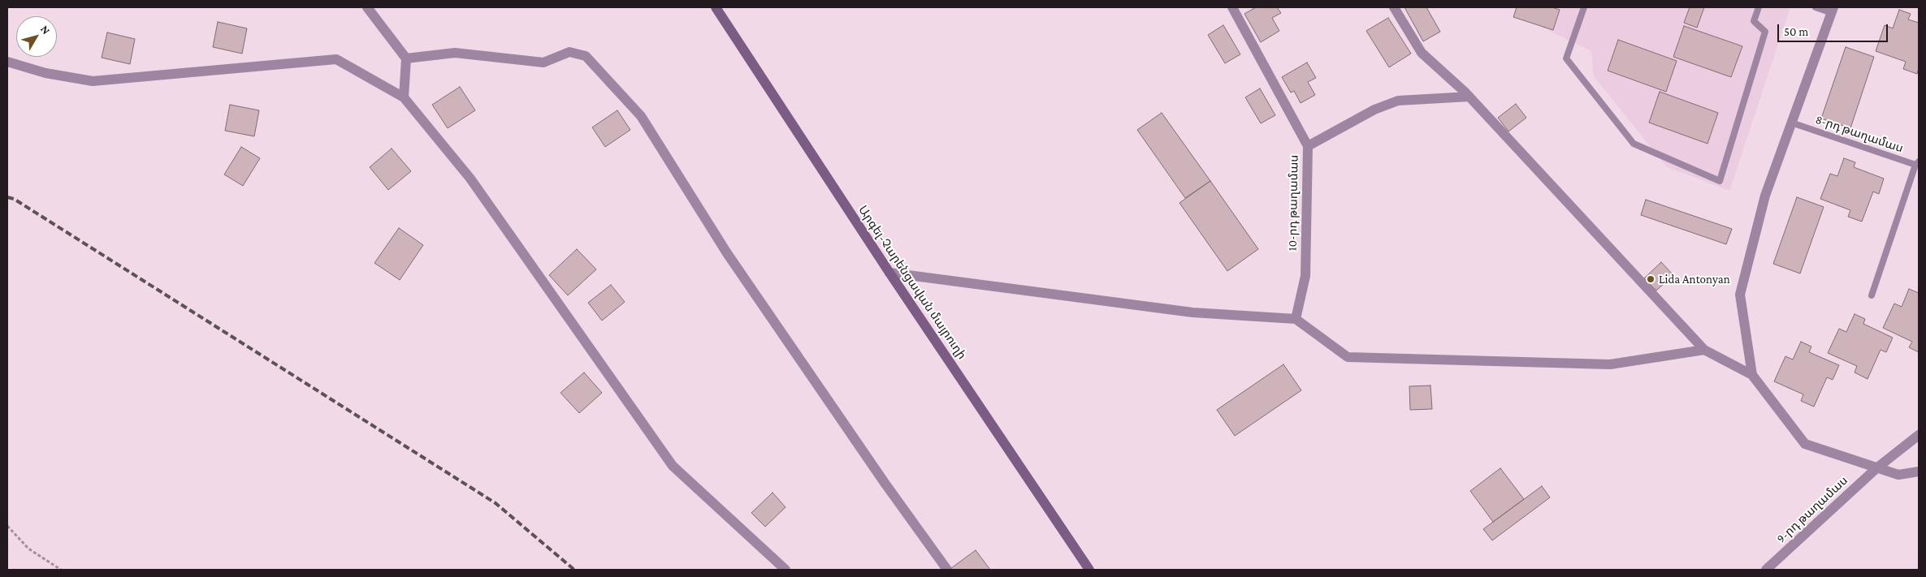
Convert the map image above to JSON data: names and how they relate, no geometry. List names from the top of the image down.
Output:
{
  "streets": {
    "main road": ["Արգել-Չարենցավան մայրուղի"],
    "street": ["10-րդ թաղամաս", "9-րդ թաղամաս"],
    "lane": ["8-րդ թաղամաս"]
  },
  "places": ["Lida Antonyan"],
  "scale_bar": "50 m",
  "north": "top right"
}
